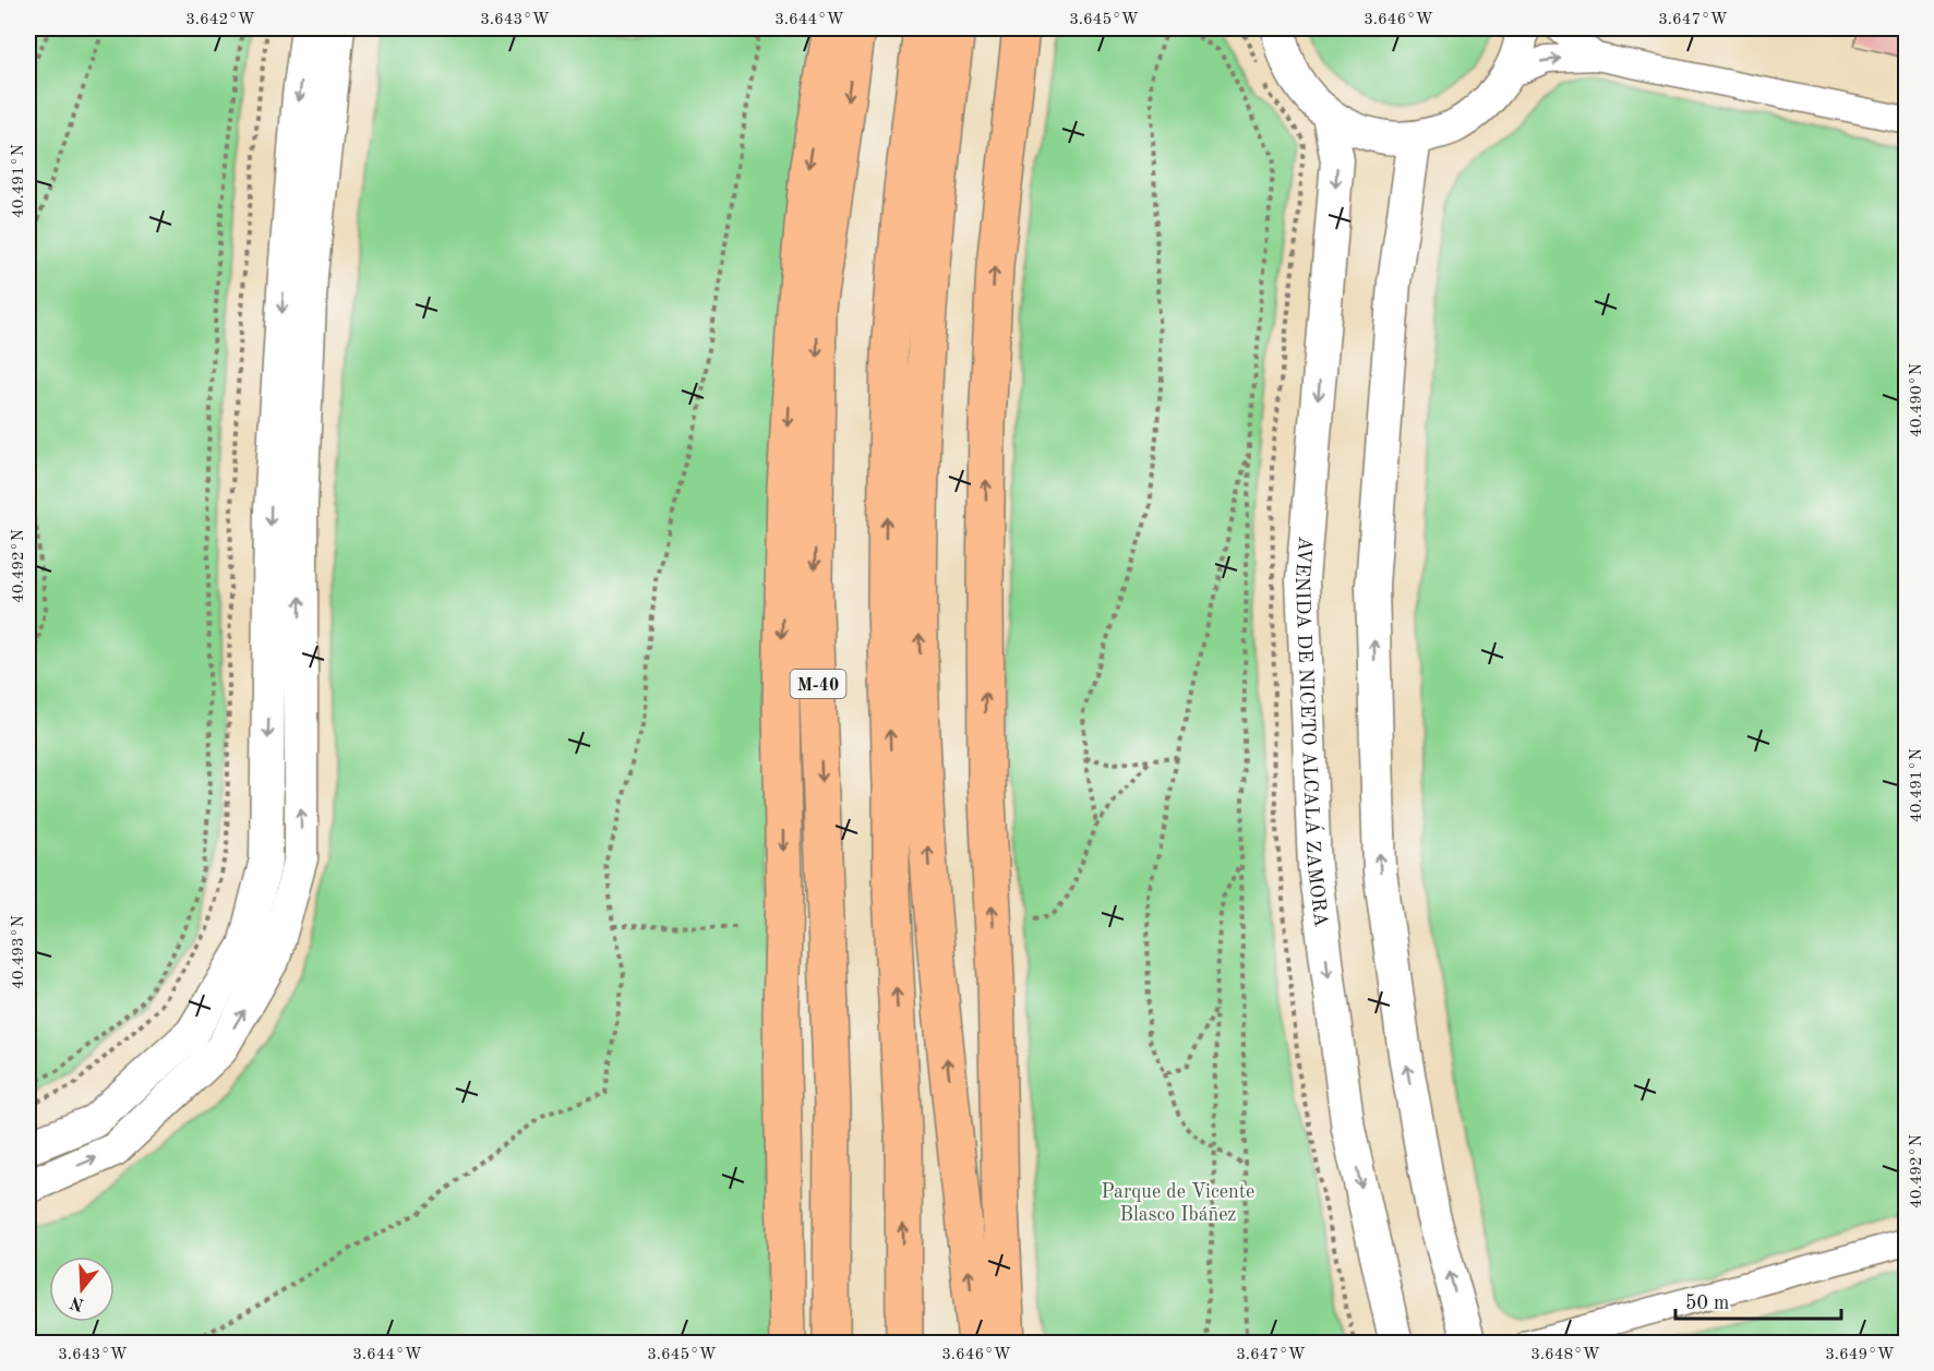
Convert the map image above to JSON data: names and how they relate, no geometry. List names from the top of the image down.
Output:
{
  "streets": {
    "highway": ["M-40"],
    "street": ["AVENIDA DE NICETO ALCALÁ ZAMORA"]
  },
  "parks": ["Parque de Vicente Blasco Ibáñez"],
  "scale_bar": "50 m",
  "north": "bottom",
  "coordinates": [
    "3.642°W",
    "3.643°W",
    "3.644°W",
    "3.645°W",
    "3.646°W",
    "3.647°W",
    "40.491°N",
    "40.490°N",
    "40.492°N",
    "40.493°N",
    "3.648°W",
    "3.649°W"
  ]
}
